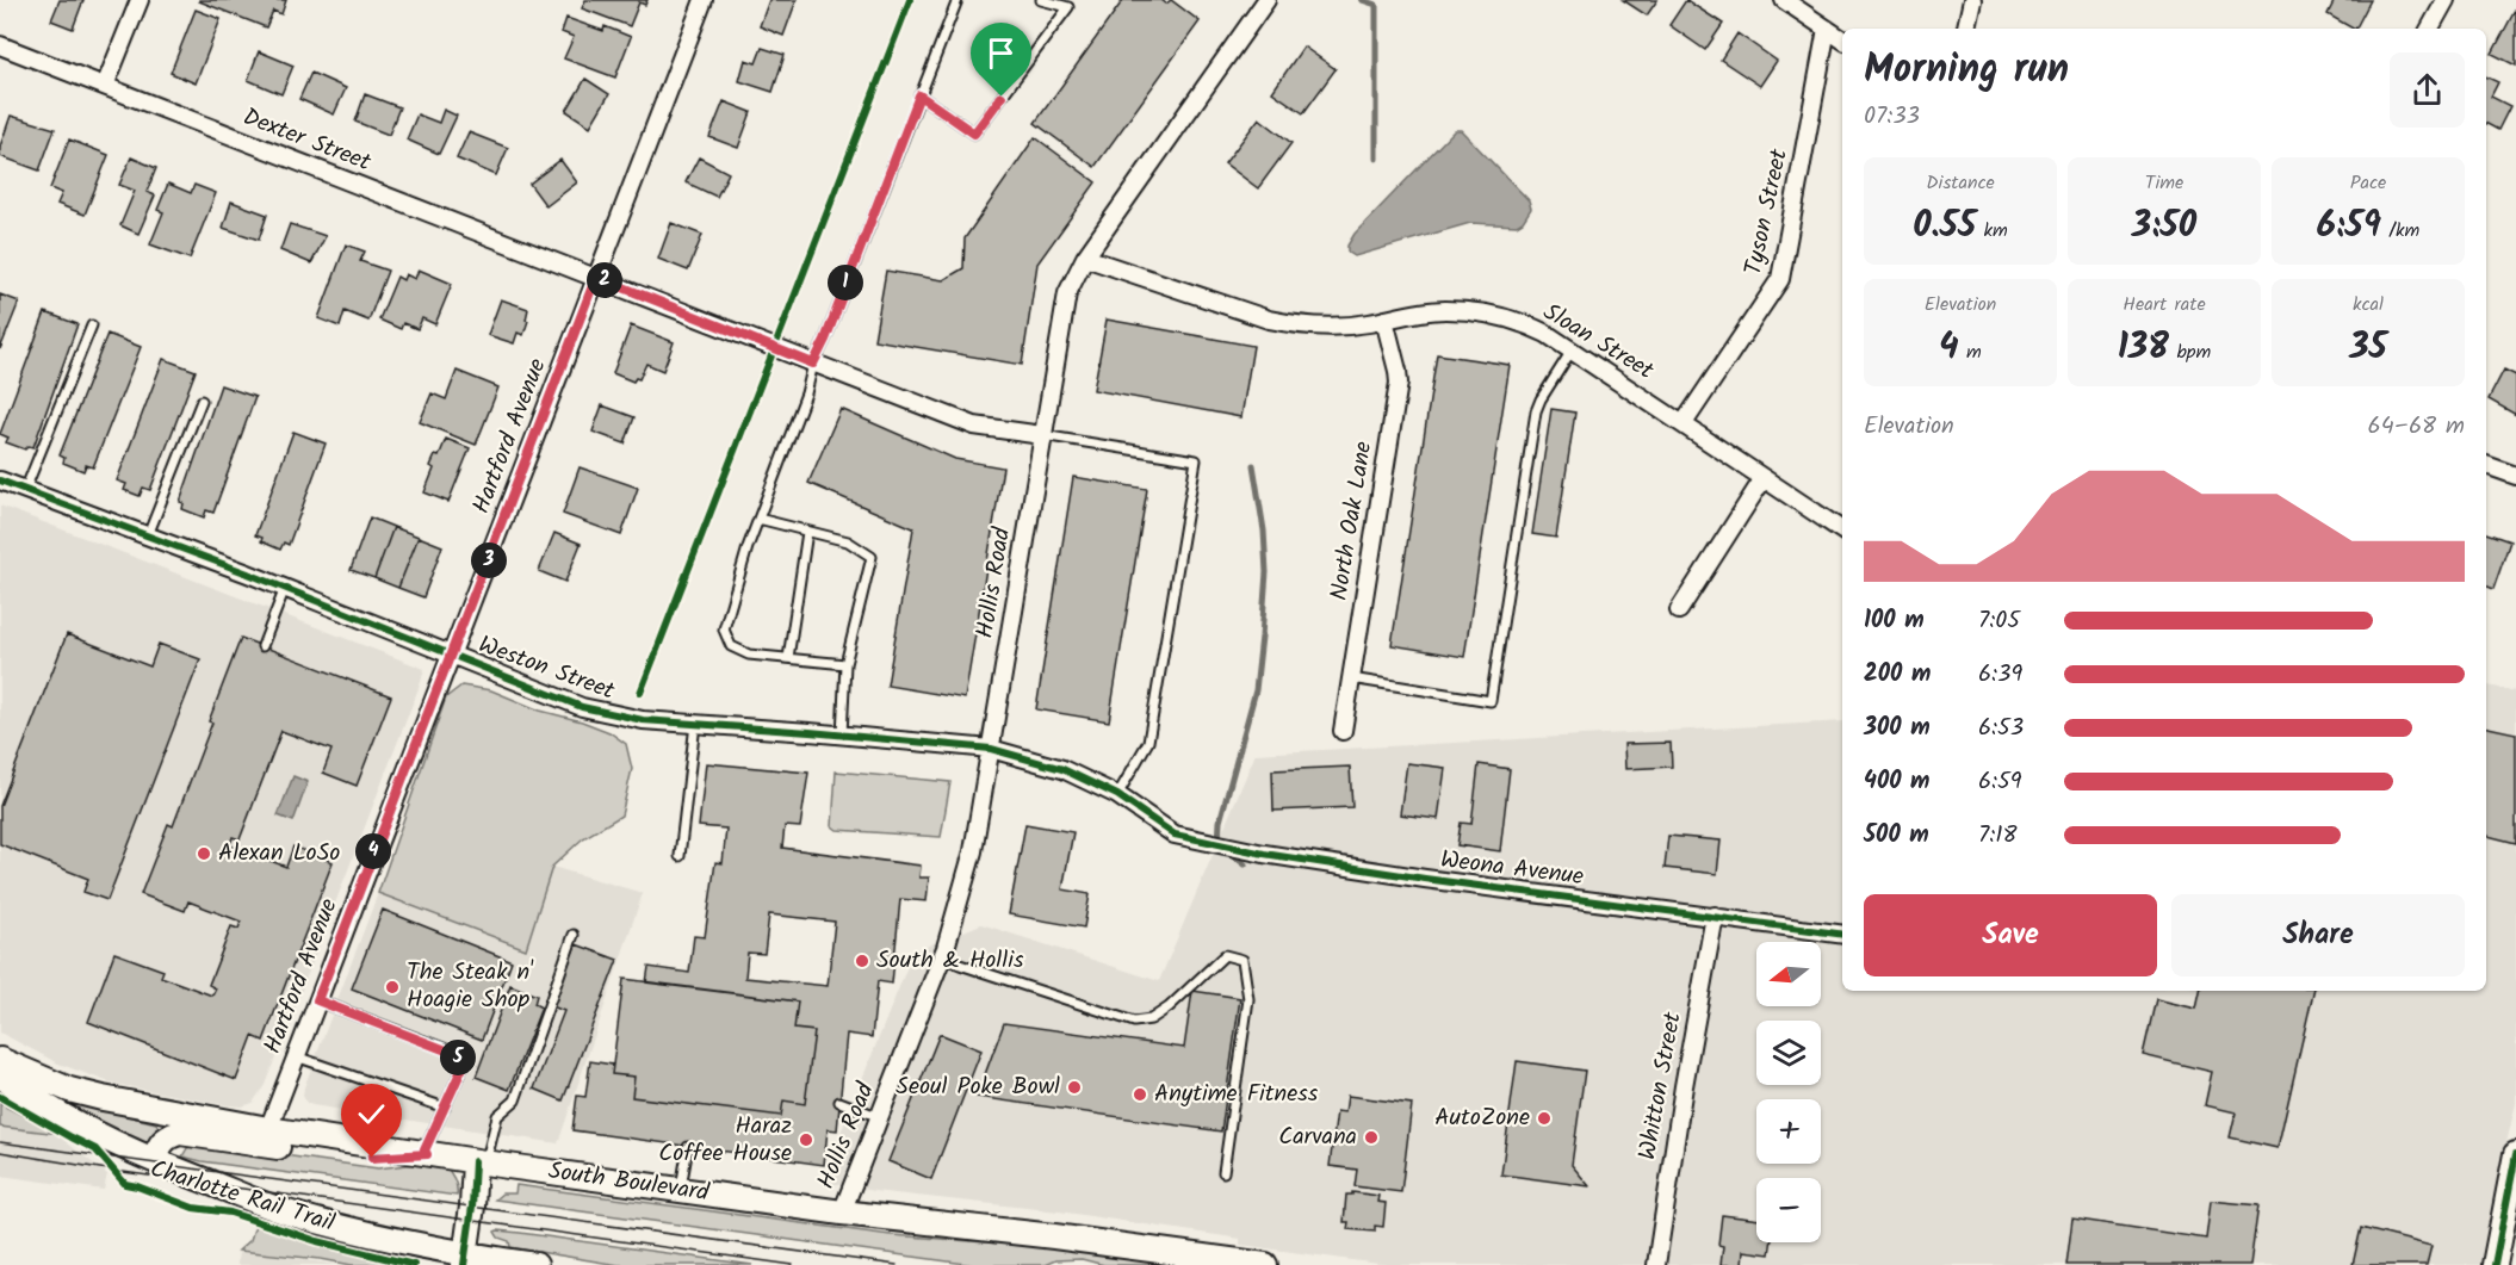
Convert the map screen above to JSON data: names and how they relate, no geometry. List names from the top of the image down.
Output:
{
  "streets": {
    "main road": ["South Boulevard"],
    "street": [
      "Dexter Street",
      "Tyson Street",
      "Sloan Street",
      "Hartford Avenue",
      "North Oak Lane",
      "Hollis Road",
      "Weston Street",
      "Weona Avenue",
      "Whitton Street"
    ],
    "cycle path": ["Charlotte Rail Trail"]
  },
  "crossings": [
    ["Dexter Street", "Hartford Avenue"],
    ["Dexter Street", "Hollis Road"],
    ["Tyson Street", "Sloan Street"],
    ["Sloan Street", "North Oak Lane"],
    ["Sloan Street", "Hollis Road"],
    ["Hartford Avenue", "Weston Street"],
    ["Hartford Avenue", "South Boulevard"],
    ["Hollis Road", "Weston Street"],
    ["Hollis Road", "South Boulevard"],
    ["Weston Street", "Weona Avenue"],
    ["Weona Avenue", "Whitton Street"]
  ],
  "places": [
    "Alexan LoSo",
    "South & Hollis",
    "The Steak n' Hoagie Shop",
    "Seoul Poke Bowl",
    "Anytime Fitness",
    "AutoZone",
    "Carvana",
    "Haraz Coffee House"
  ],
  "north": "left",
  "page": {
    "heading": ["Morning run", "07:33"],
    "stats": [
      ["Distance", "0.55 km"],
      ["Time", "3:50"],
      ["Pace", "6:59 /km"],
      ["Elevation", "4 m"],
      ["Heart rate", "138 bpm"],
      ["kcal", "35"]
    ],
    "pins": [
      "2",
      "1",
      "3",
      "4",
      "5"
    ],
    "chart": ["Elevation", "64–68 m"],
    "list": [
      {
        "name": "100 m",
        "note": "7:05"
      },
      {
        "name": "200 m",
        "note": "6:39"
      },
      {
        "name": "300 m",
        "note": "6:53"
      },
      {
        "name": "400 m",
        "note": "6:59"
      },
      {
        "name": "500 m",
        "note": "7:18"
      }
    ],
    "buttons": ["Save", "Share"],
    "map_buttons": ["+", "−"]
  }
}
